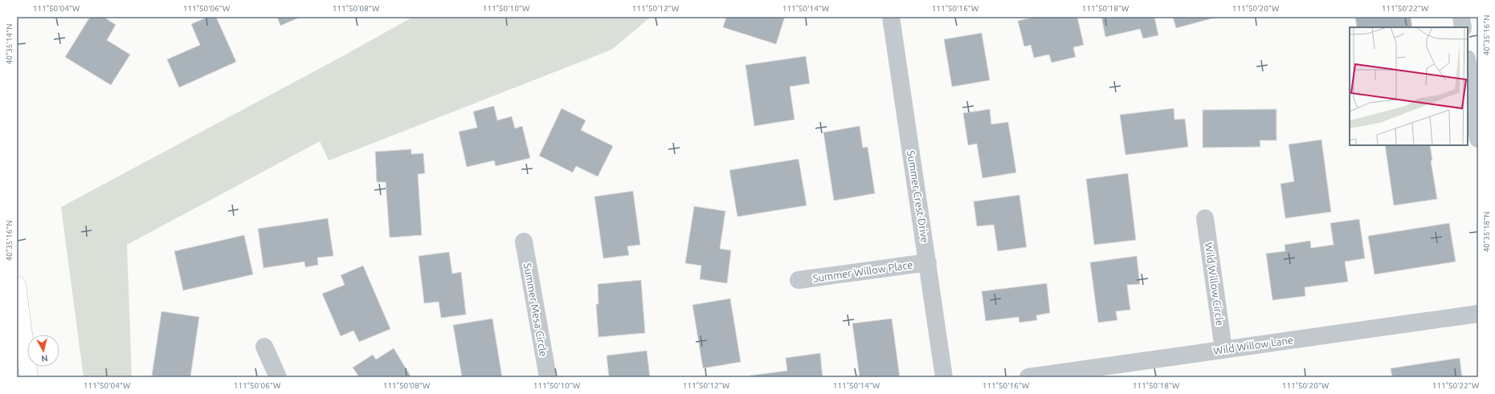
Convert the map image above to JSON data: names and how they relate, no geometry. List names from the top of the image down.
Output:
{
  "streets": {
    "street": [
      "Summer Crest Drive",
      "Summer Willow Place",
      "Wild Willow Circle",
      "Summer Mesa Circle",
      "Wild Willow Lane"
    ]
  },
  "crossings": [
    ["Summer Crest Drive", "Summer Willow Place"],
    ["Wild Willow Circle", "Wild Willow Lane"]
  ],
  "north": "bottom",
  "coordinates": [
    "111°50'04\"W",
    "111°50'06\"W",
    "111°50'08\"W",
    "111°50'10\"W",
    "111°50'12\"W",
    "111°50'14\"W",
    "111°50'16\"W",
    "111°50'18\"W",
    "111°50'20\"W",
    "111°50'22\"W",
    "40°35'16\"N",
    "40°35'14\"N",
    "40°35'18\"N"
  ]
}
